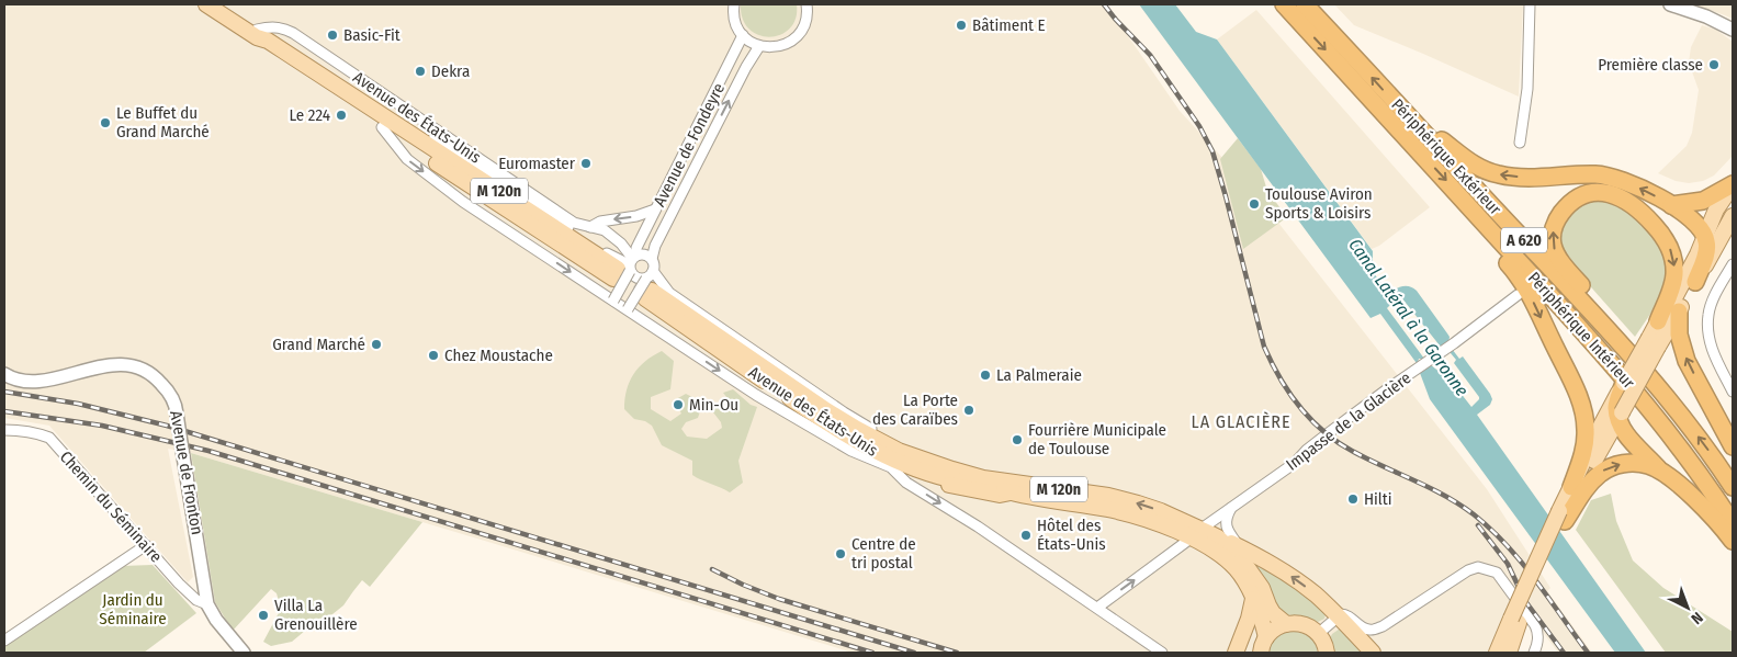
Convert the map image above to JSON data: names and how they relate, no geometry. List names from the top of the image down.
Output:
{
  "streets": {
    "highway": ["Périphérique Extérieur", "A 620", "Périphérique Intérieur"],
    "main road": ["Avenue des États-Unis", "M 120n"],
    "street": [
      "Avenue de Fondeyre",
      "Impasse de la Glacière",
      "Avenue de Fronton",
      "Chemin du Séminaire"
    ]
  },
  "crossings": [
    ["Avenue des États-Unis", "Avenue de Fondeyre"],
    ["Avenue des États-Unis", "Impasse de la Glacière"],
    ["Avenue de Fronton", "Chemin du Séminaire"]
  ],
  "one_way": ["Périphérique Intérieur"],
  "districts": ["LA GLACIÈRE"],
  "water": ["Canal Latéral à la Garonne"],
  "parks": ["Jardin du Séminaire"],
  "places": [
    "Bâtiment E",
    "Basic-Fit",
    "Première classe",
    "Dekra",
    "Le 224",
    "Le Buffet du Grand Marché",
    "Euromaster",
    "Toulouse Aviron Sports & Loisirs",
    "Grand Marché",
    "Chez Moustache",
    "La Palmeraie",
    "Min-Ou",
    "La Porte des Caraïbes",
    "Fourrière Municipale de Toulouse",
    "Hilti",
    "Hôtel des États-Unis",
    "Centre de tri postal",
    "Villa La Grenouillère"
  ],
  "north": "bottom right"
}
